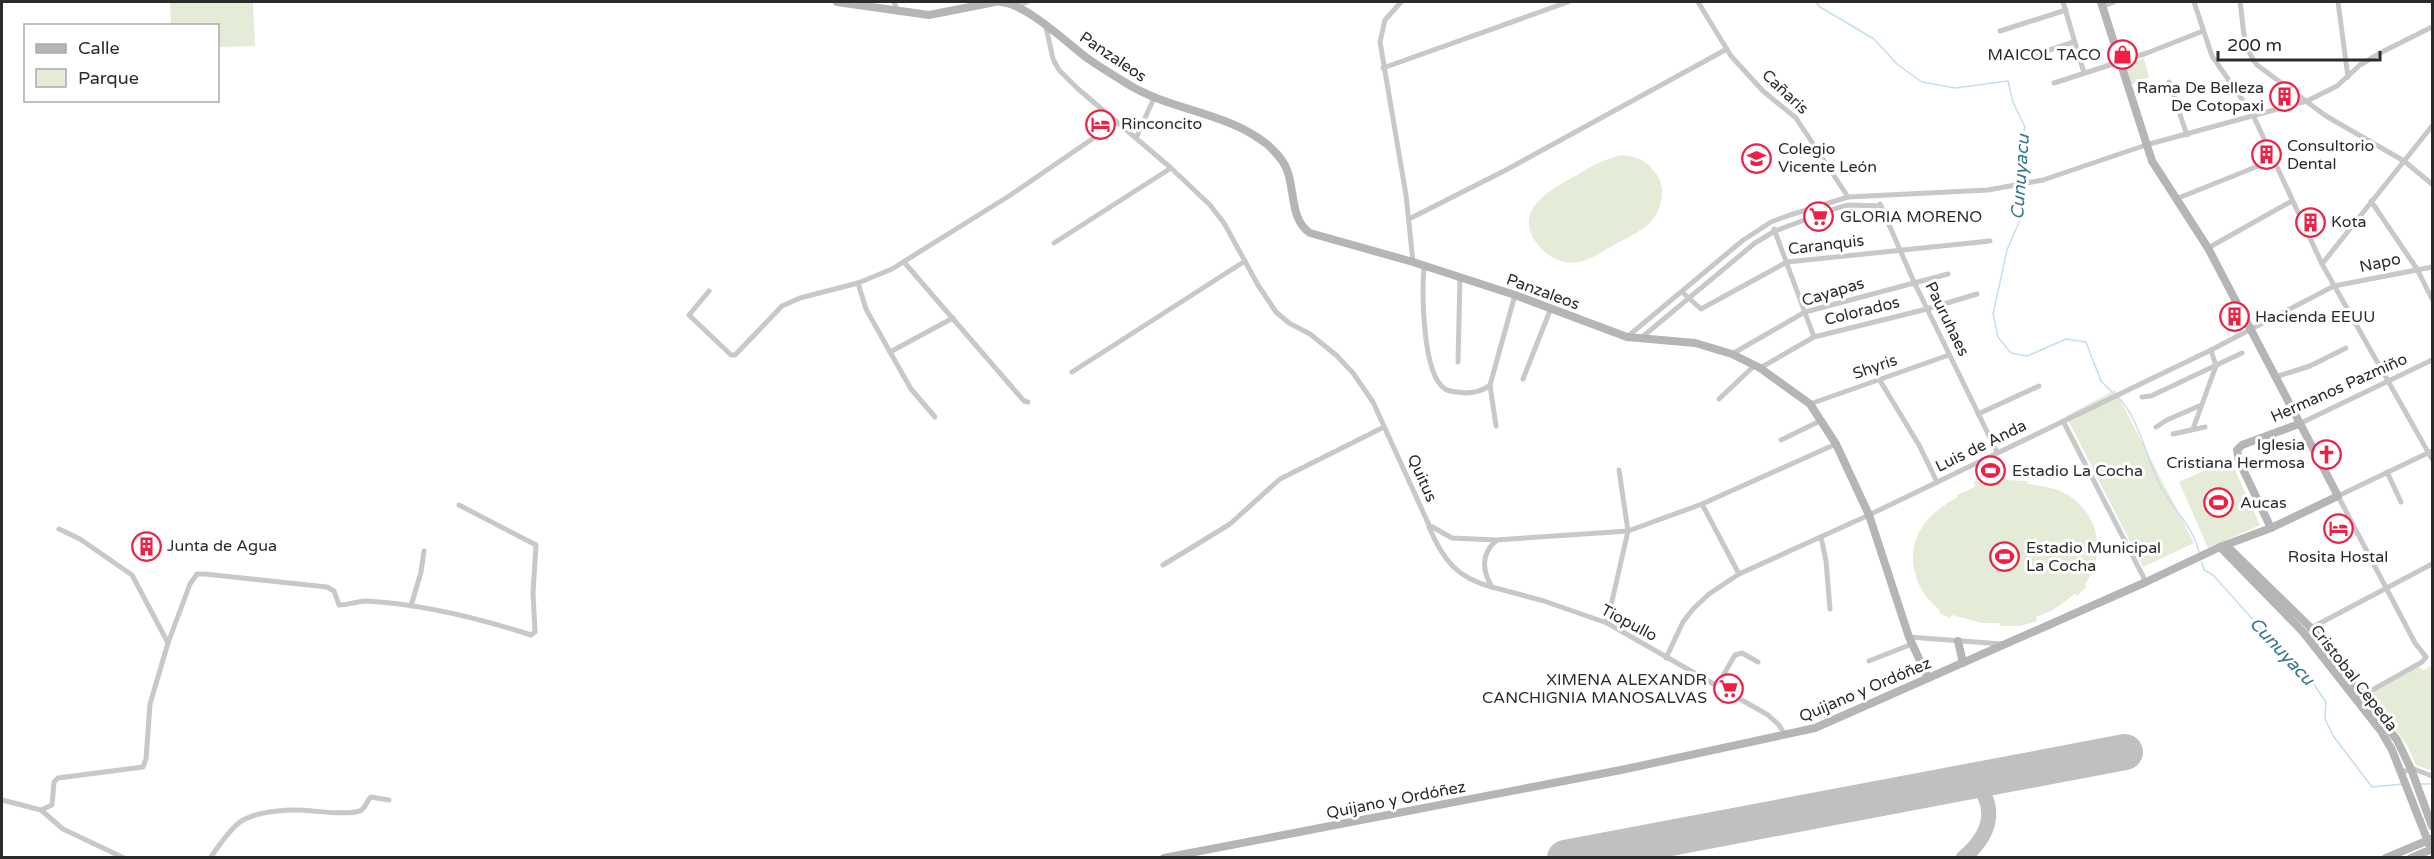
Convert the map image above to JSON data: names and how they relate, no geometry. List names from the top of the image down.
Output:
{
  "streets": {
    "street": [
      "Panzaleos",
      "Cañaris",
      "Caranquis",
      "Napo",
      "Cayapas",
      "Colorados",
      "Pauruhaes",
      "Shyris",
      "Hermanos Pazmiño",
      "Luis de Anda",
      "Quitus",
      "Tiopullo",
      "Cristobal Cepeda",
      "Quijano y Ordóñez"
    ]
  },
  "crossings": [
    ["Panzaleos", "Cayapas"],
    ["Panzaleos", "Colorados"],
    ["Panzaleos", "Shyris"],
    ["Panzaleos", "Luis de Anda"],
    ["Panzaleos", "Quitus"],
    ["Panzaleos", "Quijano y Ordóñez"],
    ["Caranquis", "Pauruhaes"],
    ["Napo", "Luis de Anda"],
    ["Cayapas", "Pauruhaes"],
    ["Colorados", "Pauruhaes"],
    ["Pauruhaes", "Shyris"],
    ["Pauruhaes", "Luis de Anda"],
    ["Hermanos Pazmiño", "Quijano y Ordóñez"],
    ["Luis de Anda", "Tiopullo"],
    ["Quitus", "Tiopullo"],
    ["Tiopullo", "Quijano y Ordóñez"],
    ["Cristobal Cepeda", "Quijano y Ordóñez"]
  ],
  "water": ["Cunuyacu"],
  "places": {
    "shop": ["MAICOL TACO"],
    "building": [
      "Rama De Belleza De Cotopaxi",
      "Consultorio Dental",
      "Kota",
      "Hacienda EEUU",
      "Junta de Agua"
    ],
    "hotel": ["Rinconcito", "Rosita Hostal"],
    "school or university": ["Colegio Vicente León"],
    "supermarket": ["GLORIA MORENO", "XIMENA ALEXANDR CANCHIGNIA MANOSALVAS"],
    "church": ["Iglesia Cristiana Hermosa"],
    "sports": ["Estadio La Cocha", "Aucas", "Estadio Municipal La Cocha"]
  },
  "legend": ["Calle", "Parque"],
  "scale_bar": "200 m"
}
